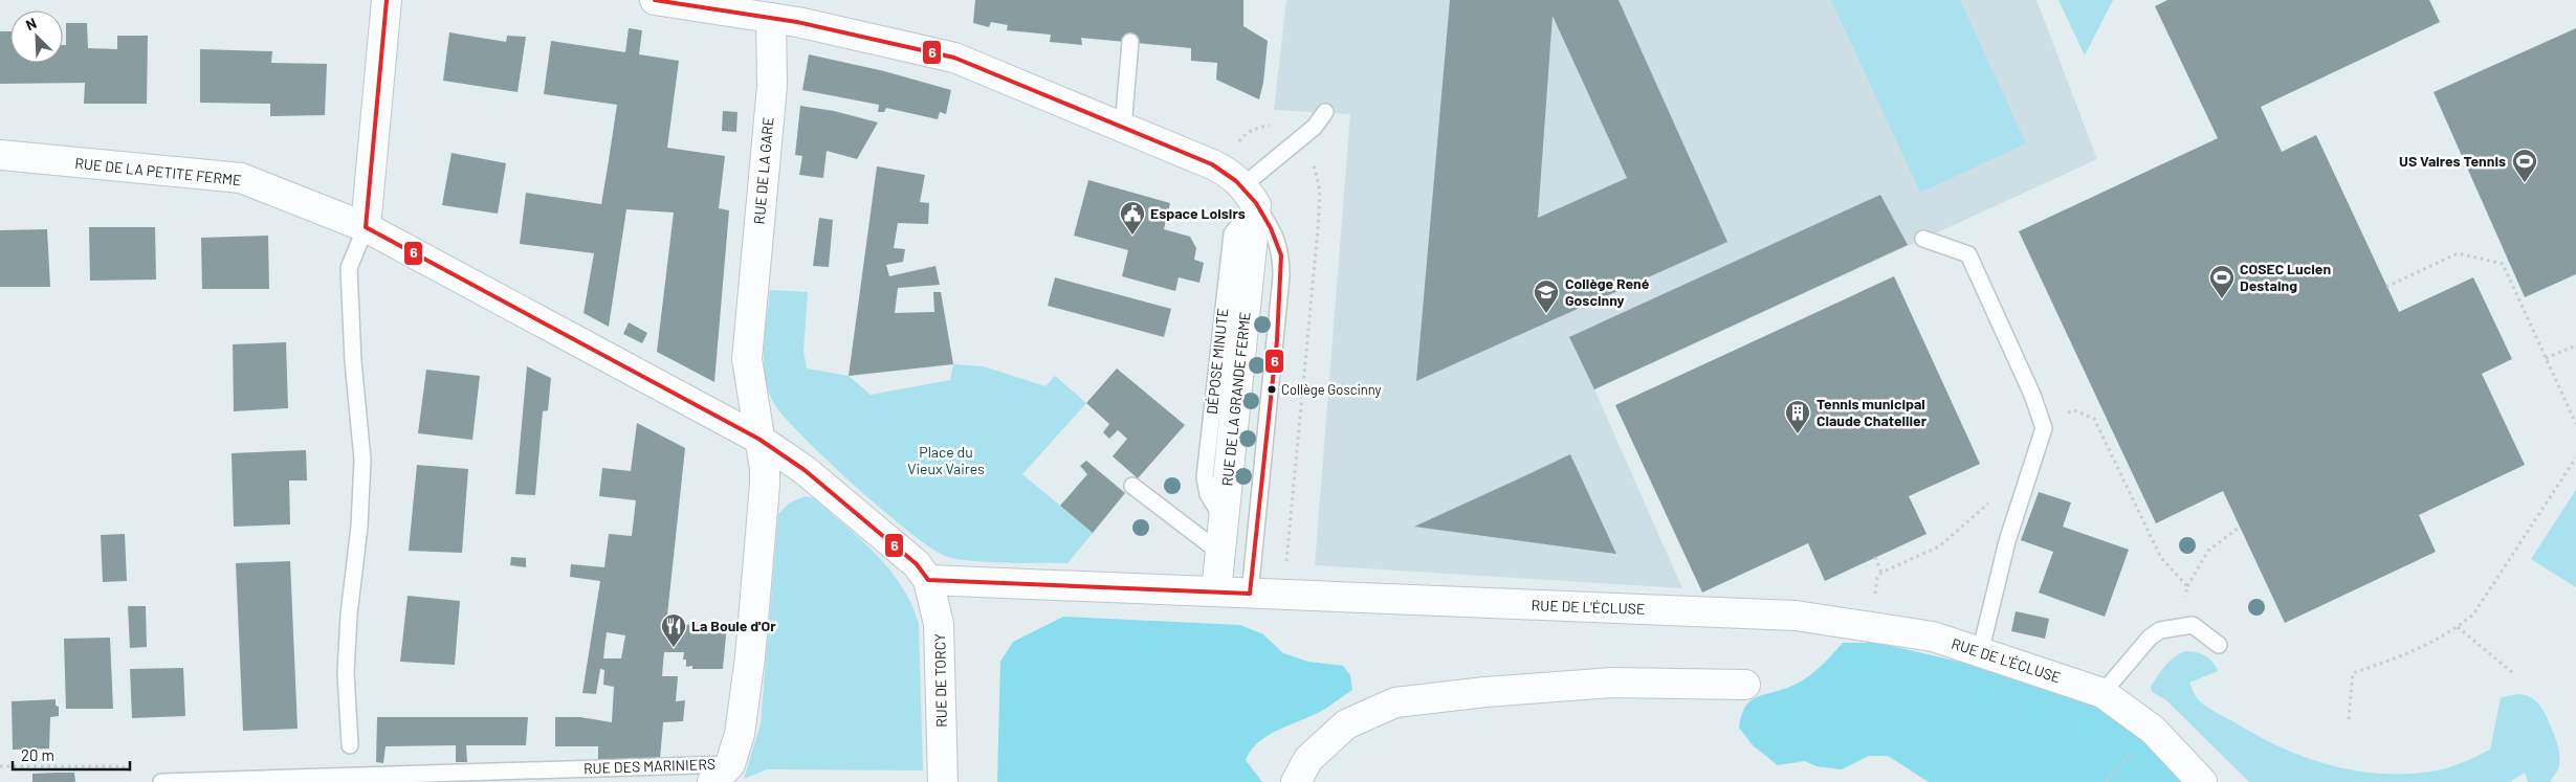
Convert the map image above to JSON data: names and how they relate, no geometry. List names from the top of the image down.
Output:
{
  "streets": {
    "street": [
      "RUE DE LA GARE",
      "RUE DE LA PETITE FERME",
      "RUE DE LA GRANDE FERME",
      "RUE DE L'ÉCLUSE",
      "RUE DE TORCY"
    ],
    "lane": ["RUE DES MARINIERS"]
  },
  "crossings": [
    ["RUE DE LA GARE", "RUE DE LA PETITE FERME"],
    ["RUE DE LA PETITE FERME", "RUE DE L'ÉCLUSE"],
    ["RUE DE LA PETITE FERME", "RUE DE TORCY"],
    ["RUE DE LA GRANDE FERME", "RUE DE L'ÉCLUSE"],
    ["RUE DE L'ÉCLUSE", "RUE DE TORCY"]
  ],
  "parks": ["Place du Vieux Vaires"],
  "places": {
    "sports": ["US Vaires Tennis", "COSEC Lucien Destaing"],
    "public building": ["Espace Loisirs"],
    "school or university": ["Collège René Goscinny"],
    "other": ["Collège Goscinny"],
    "building": ["Tennis municipal Claude Chatellier"],
    "restaurant": ["La Boule d'Or"]
  },
  "lines": ["transit line 6"],
  "scale_bar": "20 m",
  "north": "top left"
}
